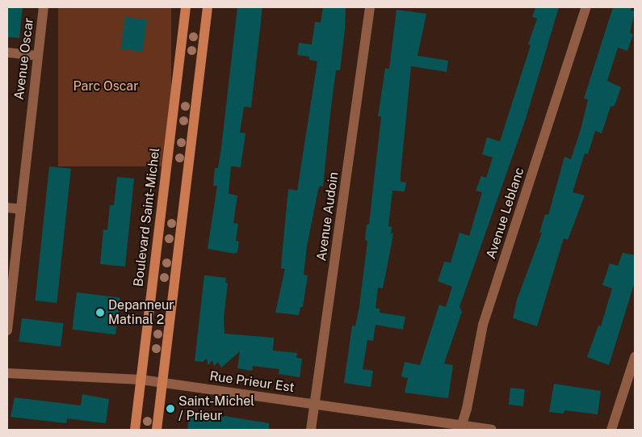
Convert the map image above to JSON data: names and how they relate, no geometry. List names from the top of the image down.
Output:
{
  "streets": {
    "main road": ["Boulevard Saint-Michel"],
    "street": [
      "Avenue Oscar",
      "Avenue Leblanc",
      "Avenue Audoin",
      "Rue Prieur Est"
    ]
  },
  "crossings": [
    ["Avenue Leblanc", "Rue Prieur Est"],
    ["Avenue Audoin", "Rue Prieur Est"],
    ["Boulevard Saint-Michel", "Rue Prieur Est"]
  ],
  "parks": ["Parc Oscar"],
  "places": ["Depanneur Matinal 2", "Saint-Michel / Prieur"]
}
